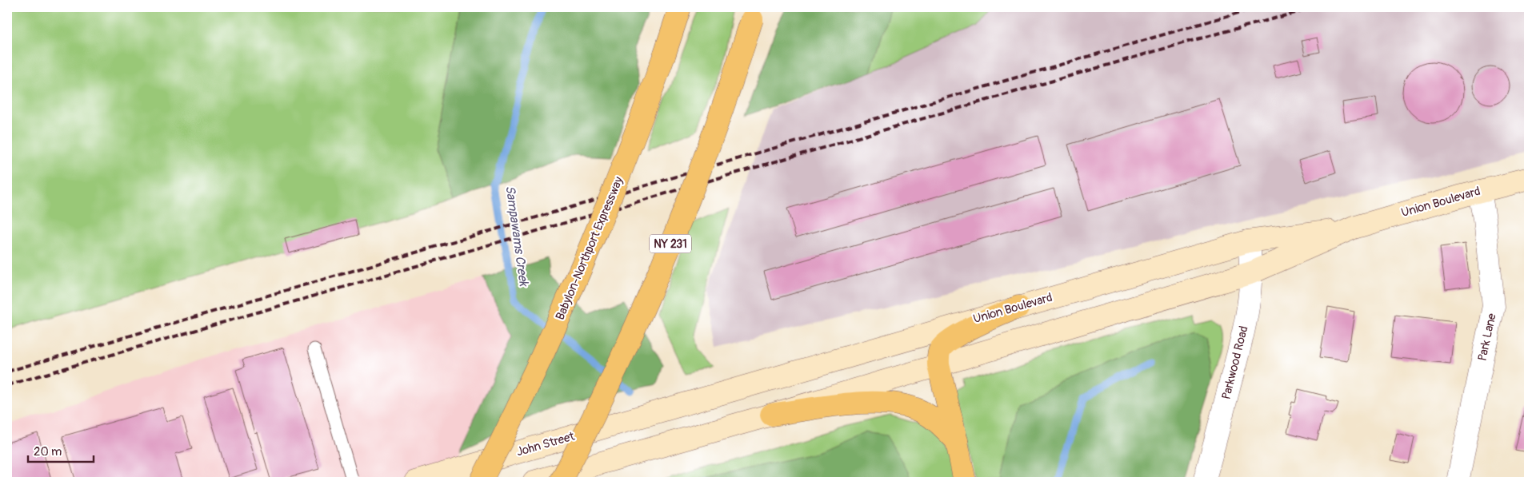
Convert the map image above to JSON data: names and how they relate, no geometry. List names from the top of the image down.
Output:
{
  "streets": {
    "main road": [
      "Union Boulevard",
      "NY 231",
      "Babylon-Northport Expressway",
      "John Street"
    ],
    "street": ["Park Lane", "Parkwood Road"]
  },
  "crossings": [
    ["Union Boulevard", "Park Lane"],
    ["Union Boulevard", "Parkwood Road"],
    ["Union Boulevard", "John Street"]
  ],
  "water": ["Sampawams Creek"],
  "scale_bar": "20 m"
}
